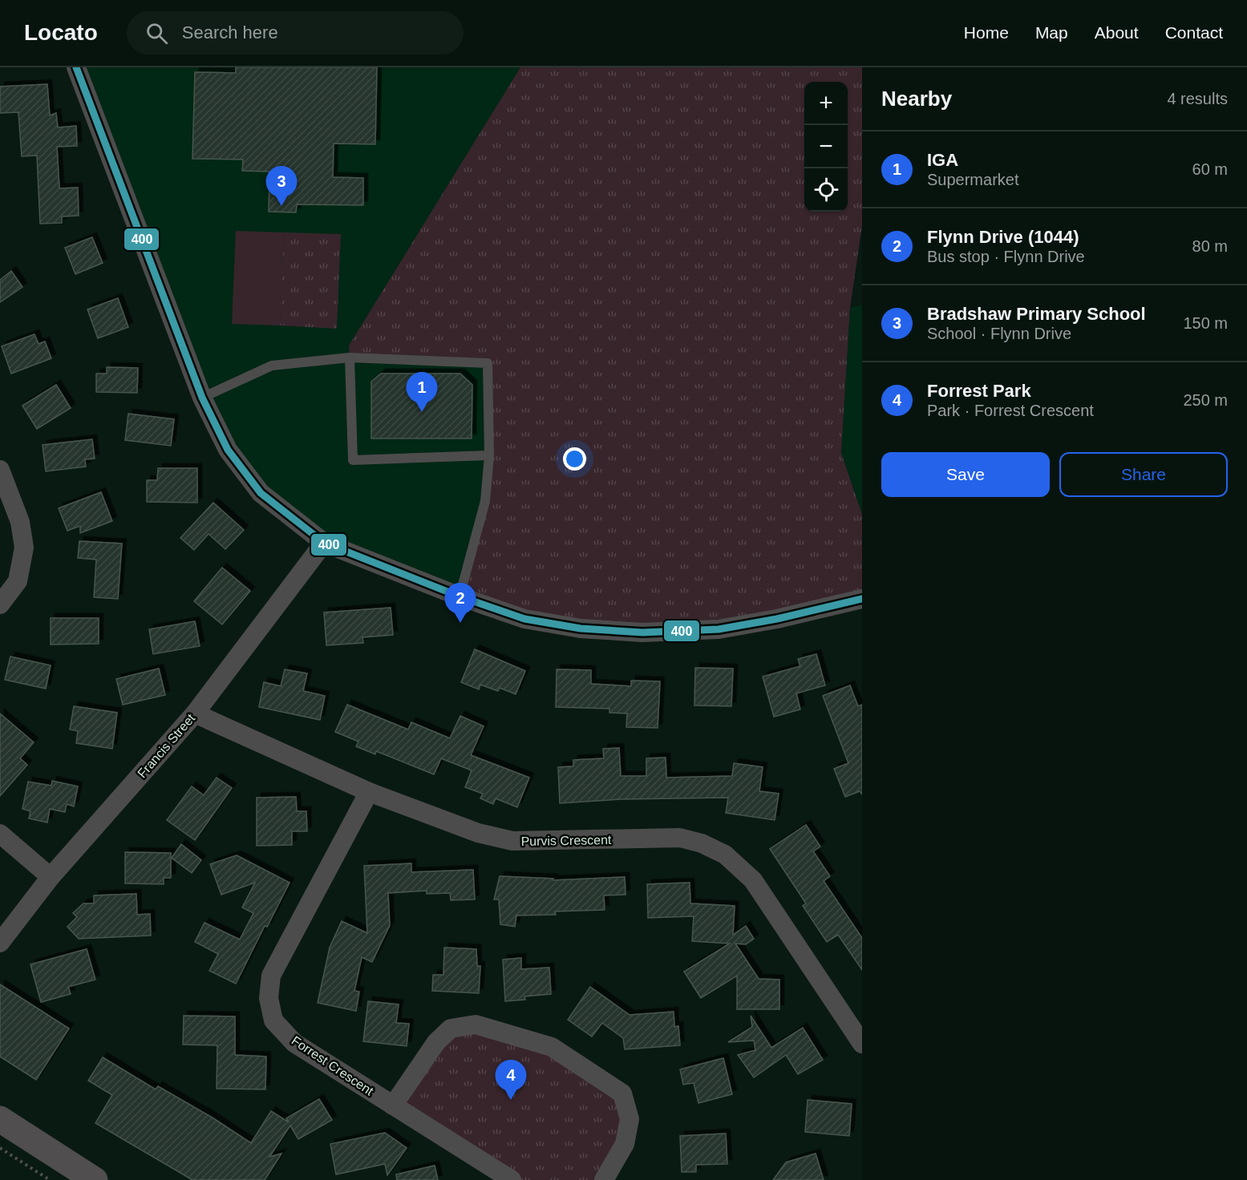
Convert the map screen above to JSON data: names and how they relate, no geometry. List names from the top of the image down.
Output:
{
  "streets": {
    "street": ["Francis Street", "Purvis Crescent", "Forrest Crescent"]
  },
  "crossings": [
    ["Francis Street", "Purvis Crescent"],
    ["Purvis Crescent", "Forrest Crescent"]
  ],
  "lines": ["transit line 400"],
  "page": {
    "header": "Locato",
    "search": "Search here",
    "nav": [
      "Home",
      "Map",
      "About",
      "Contact"
    ],
    "heading": ["Nearby", "4 results"],
    "map_buttons": ["+", "−"],
    "list": [
      {
        "mark": "1",
        "name": "IGA",
        "note": "Supermarket",
        "value": "60 m"
      },
      {
        "mark": "2",
        "name": "Flynn Drive (1044)",
        "note": "Bus stop · Flynn Drive",
        "value": "80 m"
      },
      {
        "mark": "3",
        "name": "Bradshaw Primary School",
        "note": "School · Flynn Drive",
        "value": "150 m"
      },
      {
        "mark": "4",
        "name": "Forrest Park",
        "note": "Park · Forrest Crescent",
        "value": "250 m"
      }
    ],
    "pins": [
      "3",
      "1",
      "2",
      "4"
    ],
    "buttons": ["Save", "Share"]
  }
}
